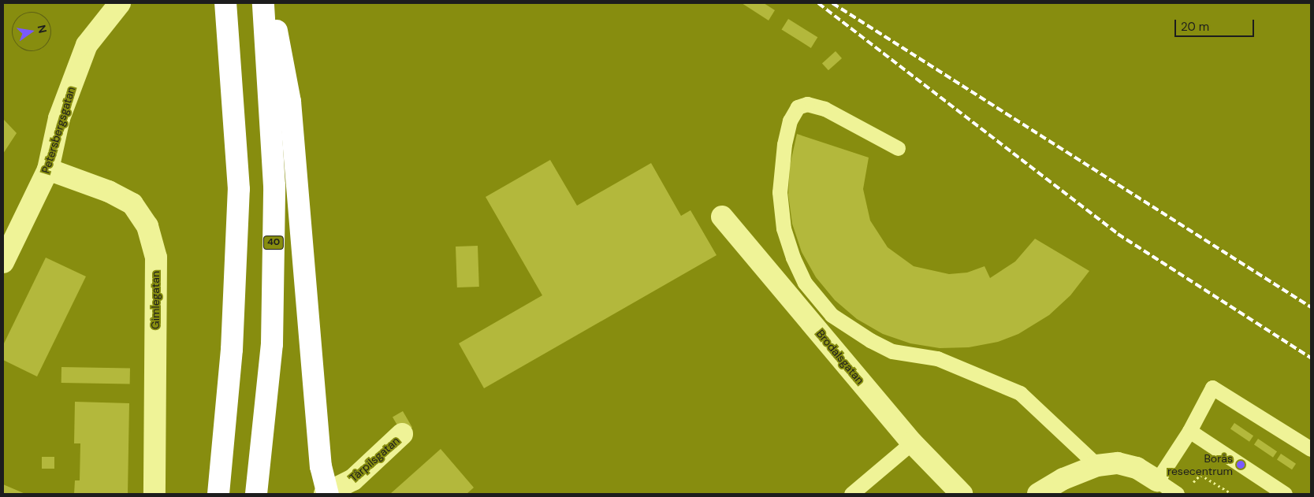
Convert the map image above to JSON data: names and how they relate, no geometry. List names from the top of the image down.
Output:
{
  "streets": {
    "highway": ["40"],
    "street": [
      "Petersbergsgatan",
      "Gimlegatan",
      "Brodalsgatan",
      "Tårpilsgatan"
    ]
  },
  "crossings": [
    ["Petersbergsgatan", "Gimlegatan"]
  ],
  "places": ["Borås resecentrum"],
  "scale_bar": "20 m",
  "north": "right"
}
